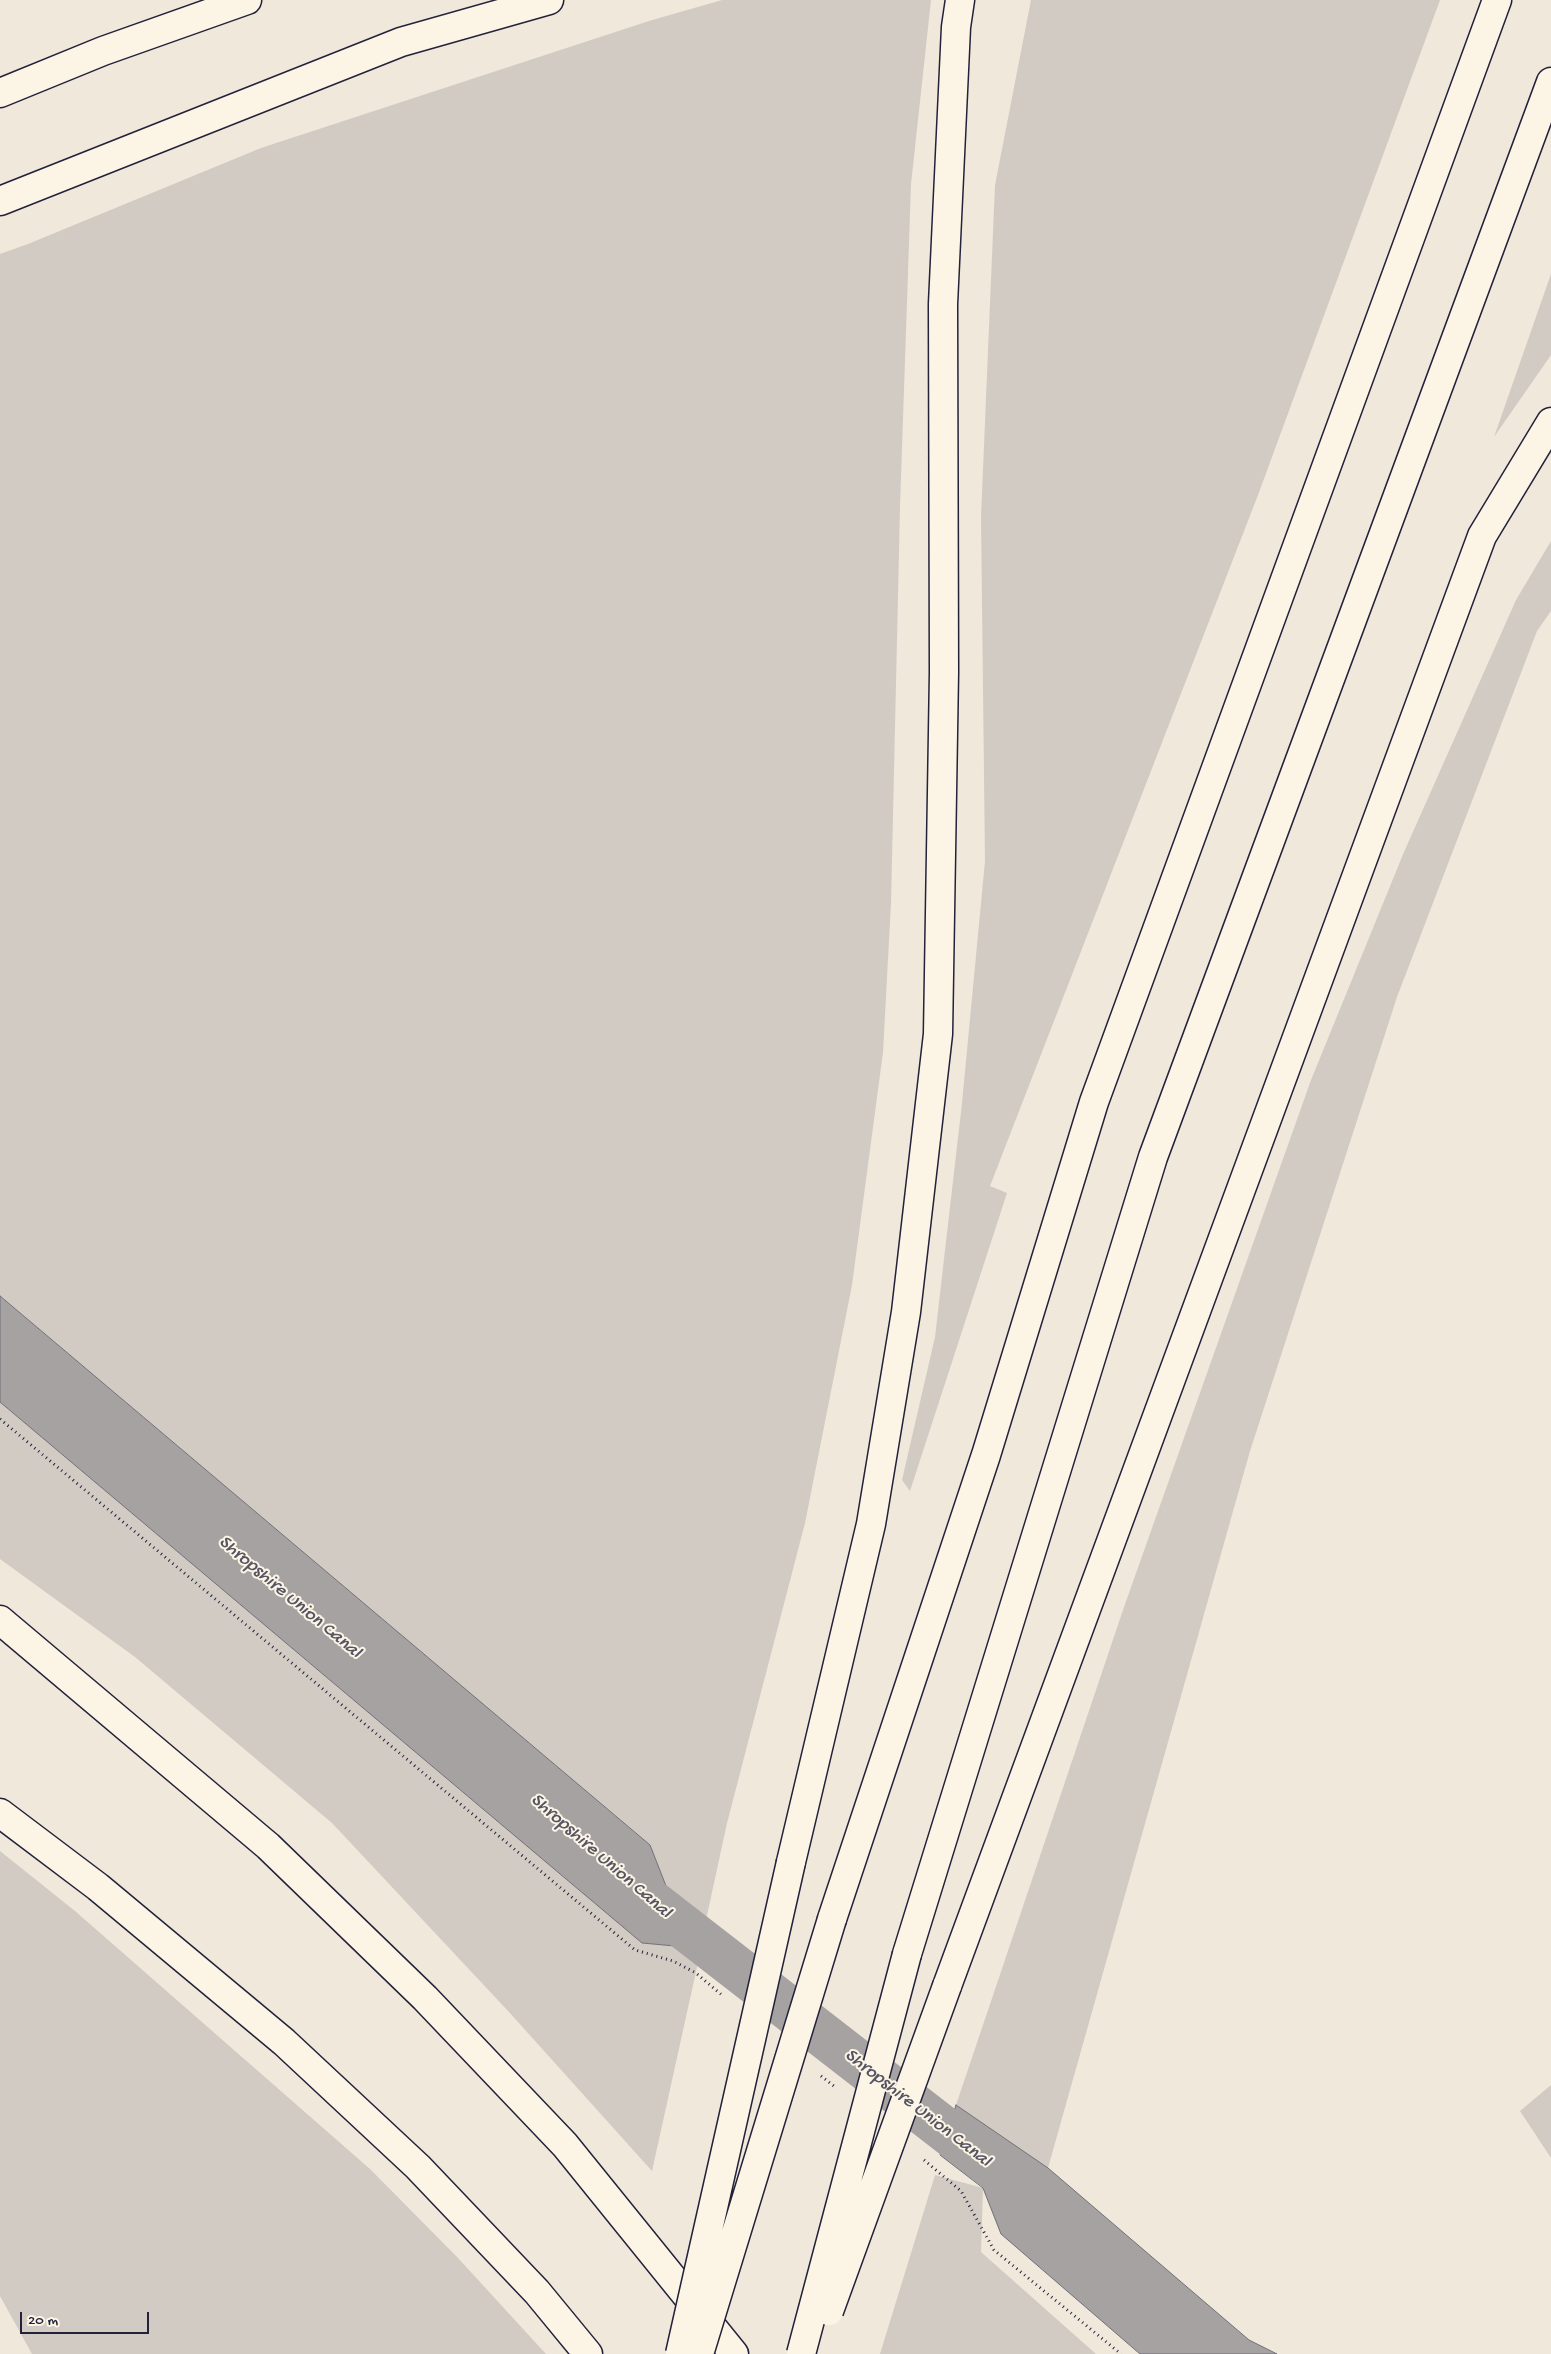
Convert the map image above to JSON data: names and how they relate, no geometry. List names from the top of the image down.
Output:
{
  "water": ["Shropshire Union Canal"],
  "scale_bar": "20 m"
}
